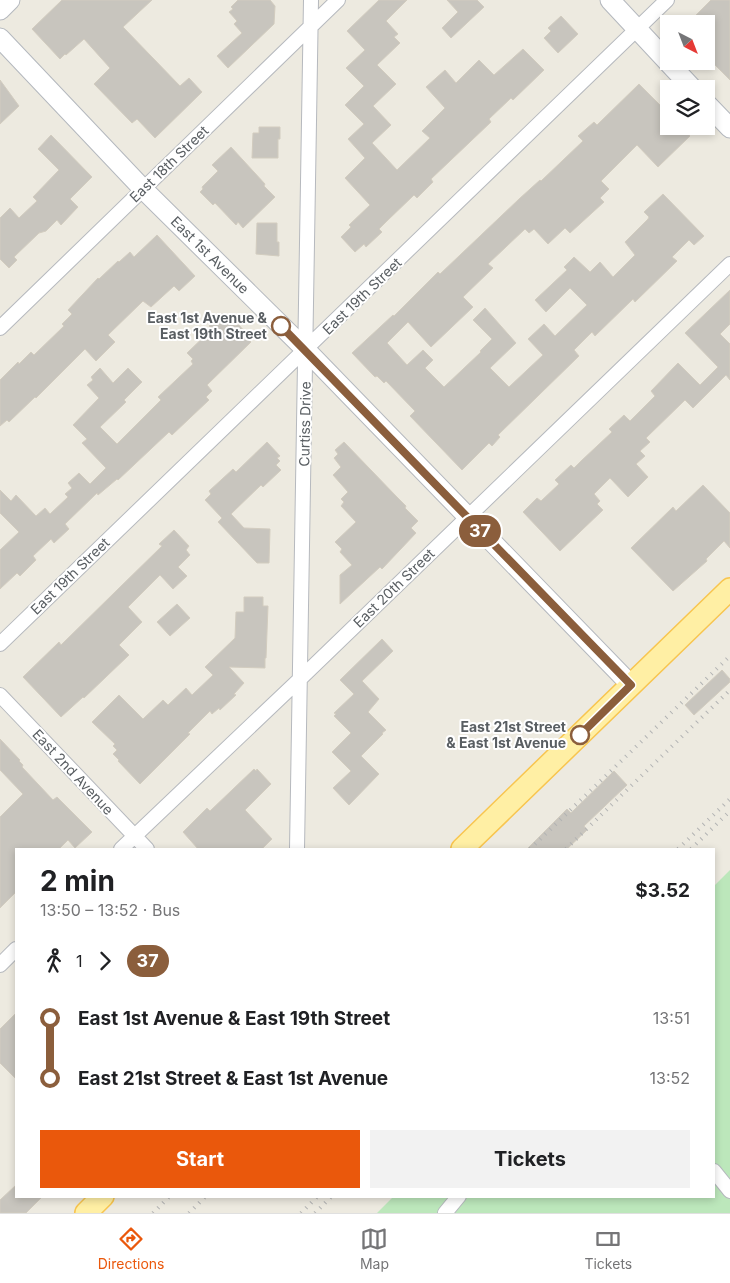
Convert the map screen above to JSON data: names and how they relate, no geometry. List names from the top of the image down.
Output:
{
  "streets": {
    "street": [
      "East 18th Street",
      "East 1st Avenue",
      "East 19th Street",
      "Curtiss Drive",
      "East 20th Street",
      "East 2nd Avenue"
    ]
  },
  "crossings": [
    ["East 18th Street", "East 1st Avenue"],
    ["East 18th Street", "Curtiss Drive"],
    ["East 1st Avenue", "East 19th Street"],
    ["East 1st Avenue", "Curtiss Drive"],
    ["East 1st Avenue", "East 20th Street"],
    ["East 19th Street", "Curtiss Drive"],
    ["Curtiss Drive", "East 20th Street"],
    ["East 20th Street", "East 2nd Avenue"]
  ],
  "places": ["East 1st Avenue & East 19th Street", "East 21st Street & East 1st Avenue"],
  "lines": ["bus line 37"],
  "north": "bottom right",
  "page": {
    "on_map": "37",
    "heading": ["2 min", "13:50 – 13:52 · Bus", "$3.52"],
    "legs": ["1", "37"],
    "list": [
      {
        "name": "East 1st Avenue & East 19th Street",
        "value": "13:51"
      },
      {
        "name": "East 21st Street & East 1st Avenue",
        "value": "13:52"
      }
    ],
    "buttons": ["Start", "Tickets"],
    "tabs": ["Directions", "Map", "Tickets"]
  }
}
